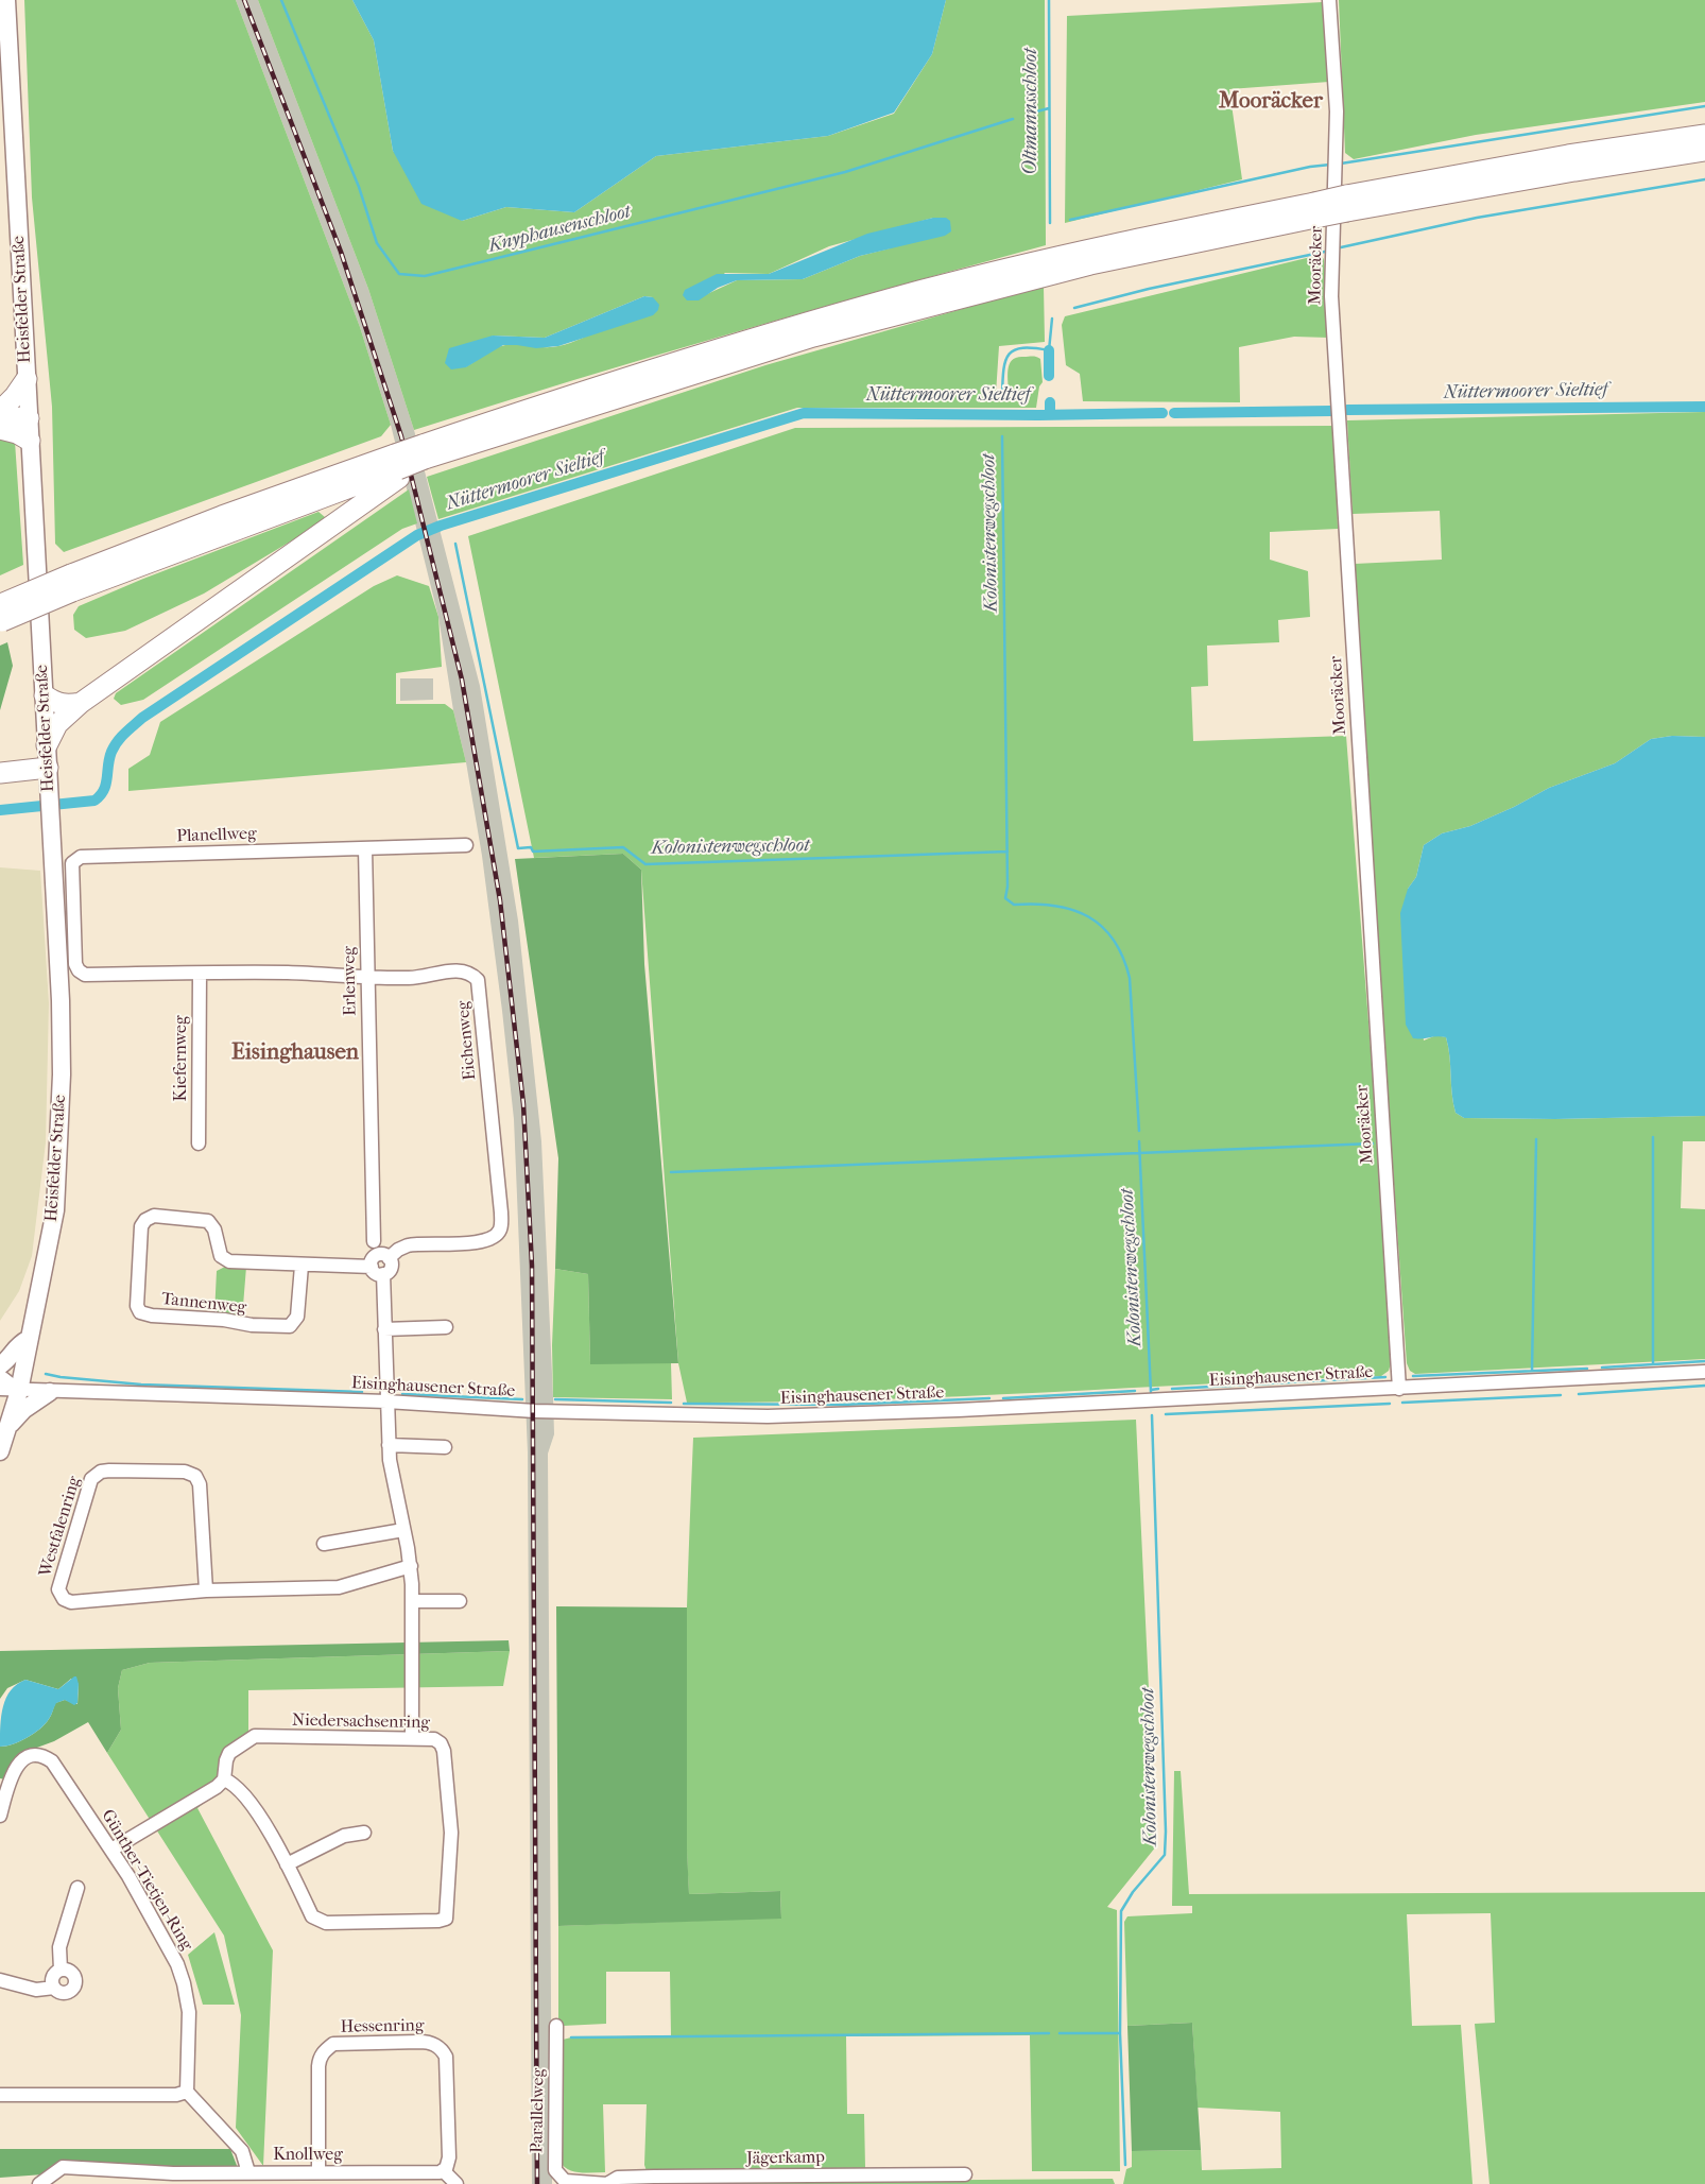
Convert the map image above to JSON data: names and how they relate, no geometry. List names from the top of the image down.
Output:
{
  "streets": {
    "main road": ["Heisfelder Straße"],
    "street": [
      "Mooräcker",
      "Planellweg",
      "Erlenweg",
      "Eichenweg",
      "Kiefernweg",
      "Tannenweg",
      "Eisinghausener Straße",
      "Westfalenring",
      "Niedersachsenring",
      "Günther-Tietjen-Ring",
      "Hessenring",
      "Parallelweg",
      "Knollweg",
      "Jägerkamp"
    ]
  },
  "crossings": [
    ["Mooräcker", "Eisinghausener Straße"],
    ["Heisfelder Straße", "Eisinghausener Straße"],
    ["Planellweg", "Erlenweg"],
    ["Planellweg", "Eichenweg"],
    ["Erlenweg", "Eichenweg"],
    ["Eichenweg", "Kiefernweg"],
    ["Eichenweg", "Tannenweg"],
    ["Hessenring", "Knollweg"],
    ["Parallelweg", "Jägerkamp"]
  ],
  "districts": ["Mooräcker", "Eisinghausen"],
  "water": [
    "Oltmannsschloot",
    "Knyphausenschloot",
    "Nüttermoorer Sieltief",
    "Kolonistenwegschloot"
  ]
}
